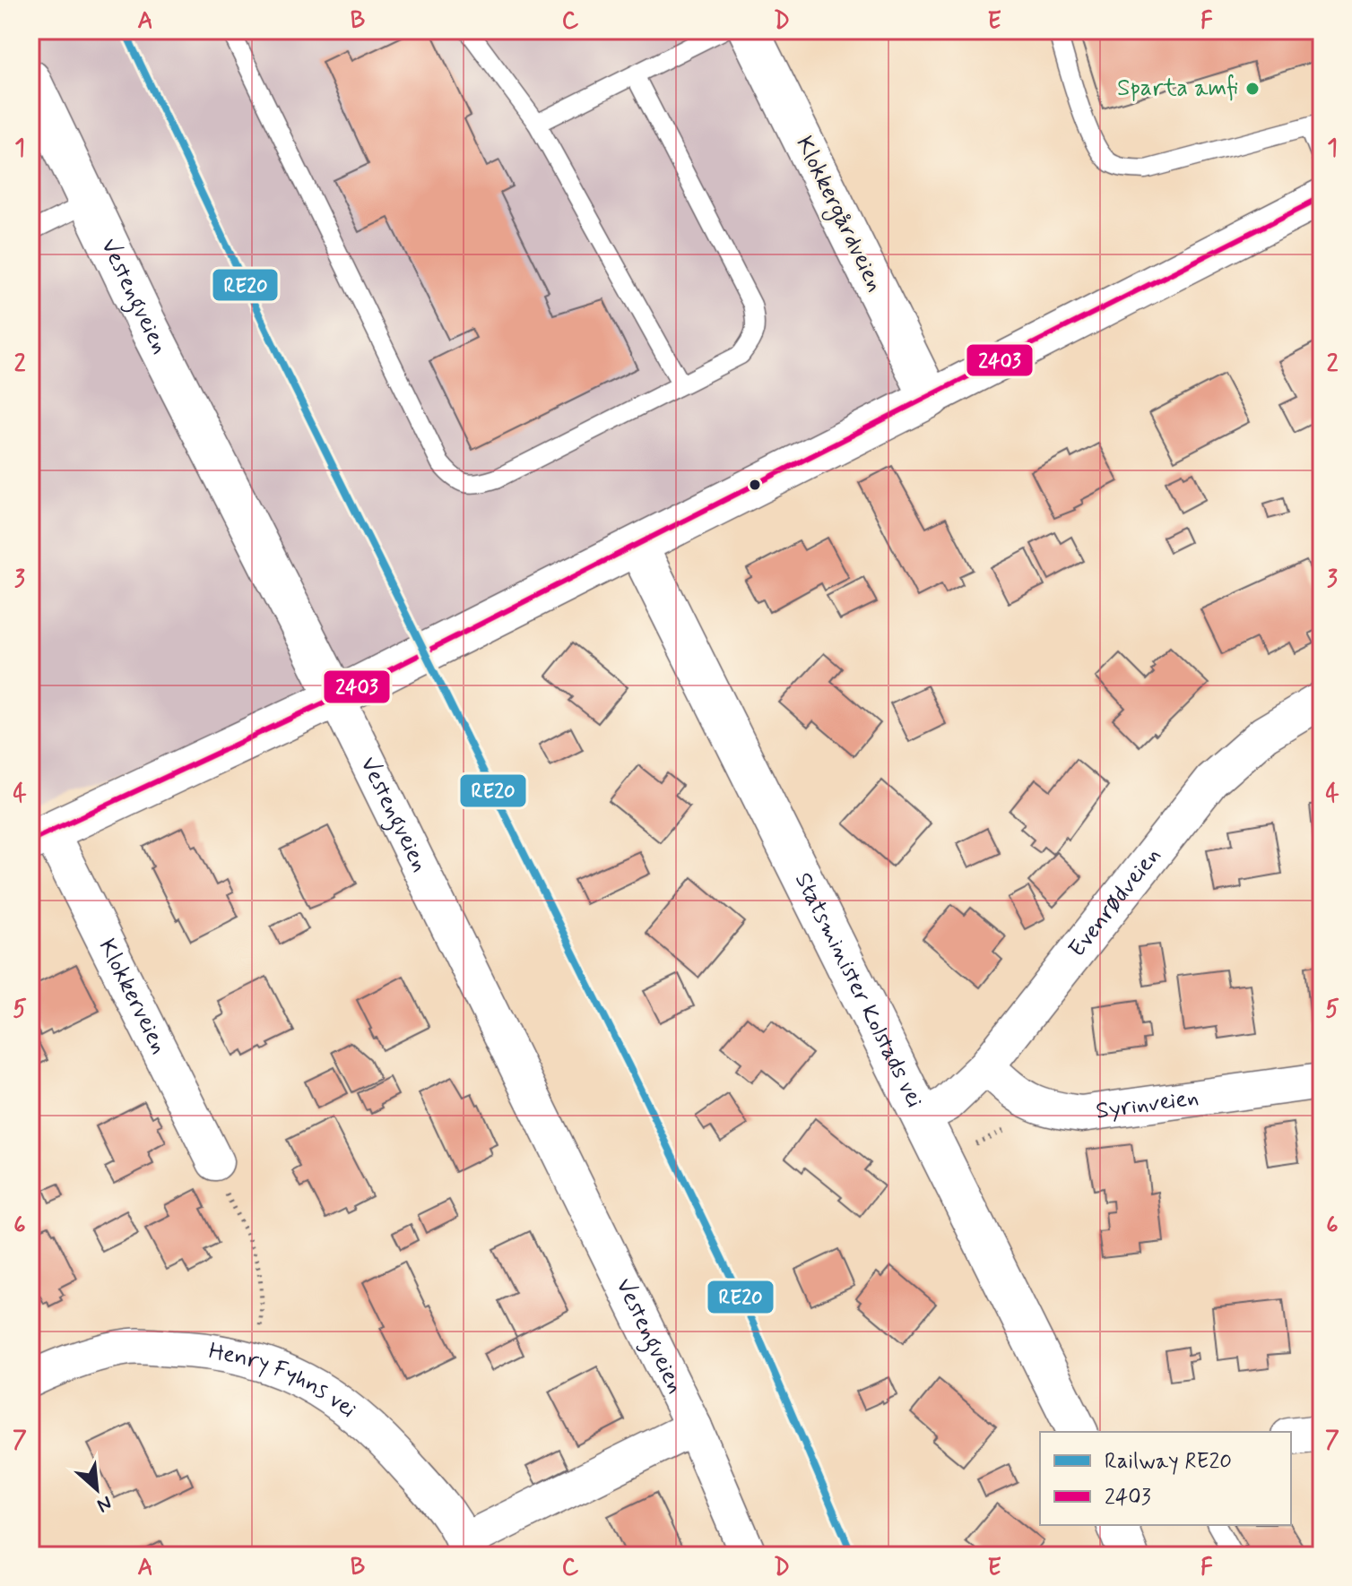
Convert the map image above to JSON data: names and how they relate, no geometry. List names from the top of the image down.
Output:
{
  "streets": {
    "street": [
      "Klokkergårdveien",
      "Vestengveien",
      "Evenrødveien",
      "Statsminister Kolstads vei",
      "Klokkerveien",
      "Syrinveien",
      "Henry Fyhns vei"
    ]
  },
  "crossings": [
    ["Evenrødveien", "Statsminister Kolstads vei"],
    ["Evenrødveien", "Syrinveien"]
  ],
  "places": ["Sparta amfi"],
  "lines": ["rail line RE20", "transit line 2403"],
  "legend": ["Railway RE20", "2403"],
  "north": "bottom right",
  "grid": {
    "columns": [
      "A",
      "B",
      "C",
      "D",
      "E",
      "F"
    ],
    "rows": [
      "1",
      "2",
      "3",
      "4",
      "5",
      "6",
      "7"
    ]
  }
}
